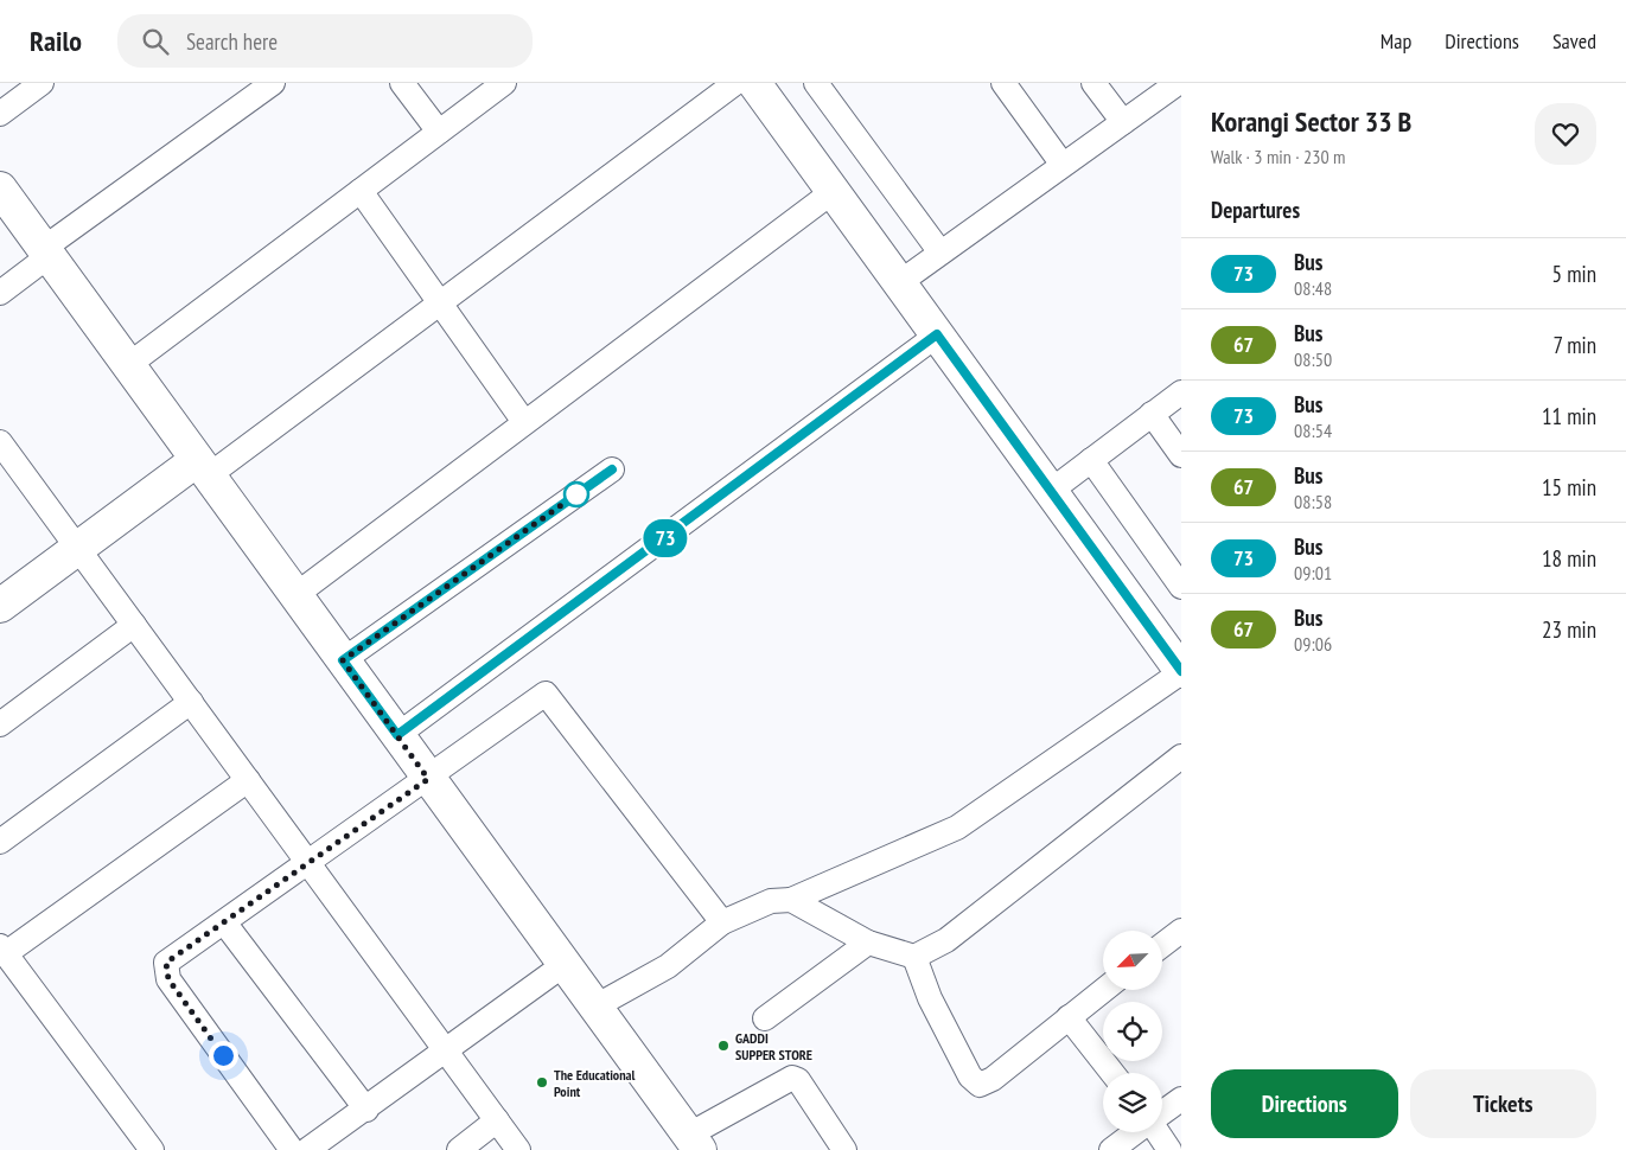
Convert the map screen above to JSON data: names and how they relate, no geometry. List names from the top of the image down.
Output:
{
  "places": ["GADDI SUPPER STORE", "The Educational Point"],
  "lines": ["bus line 73"],
  "north": "bottom left",
  "page": {
    "header": "Railo",
    "search": "Search here",
    "nav": ["Map", "Directions", "Saved"],
    "on_map": "73",
    "heading": [
      ["Korangi Sector 33 B", "Walk · 3 min · 230 m"],
      "Departures"
    ],
    "list": [
      {
        "mark": "73",
        "name": "Bus",
        "note": "08:48",
        "value": "5 min"
      },
      {
        "mark": "67",
        "name": "Bus",
        "note": "08:50",
        "value": "7 min"
      },
      {
        "mark": "73",
        "name": "Bus",
        "note": "08:54",
        "value": "11 min"
      },
      {
        "mark": "67",
        "name": "Bus",
        "note": "08:58",
        "value": "15 min"
      },
      {
        "mark": "73",
        "name": "Bus",
        "note": "09:01",
        "value": "18 min"
      },
      {
        "mark": "67",
        "name": "Bus",
        "note": "09:06",
        "value": "23 min"
      }
    ],
    "buttons": ["Directions", "Tickets"]
  }
}
